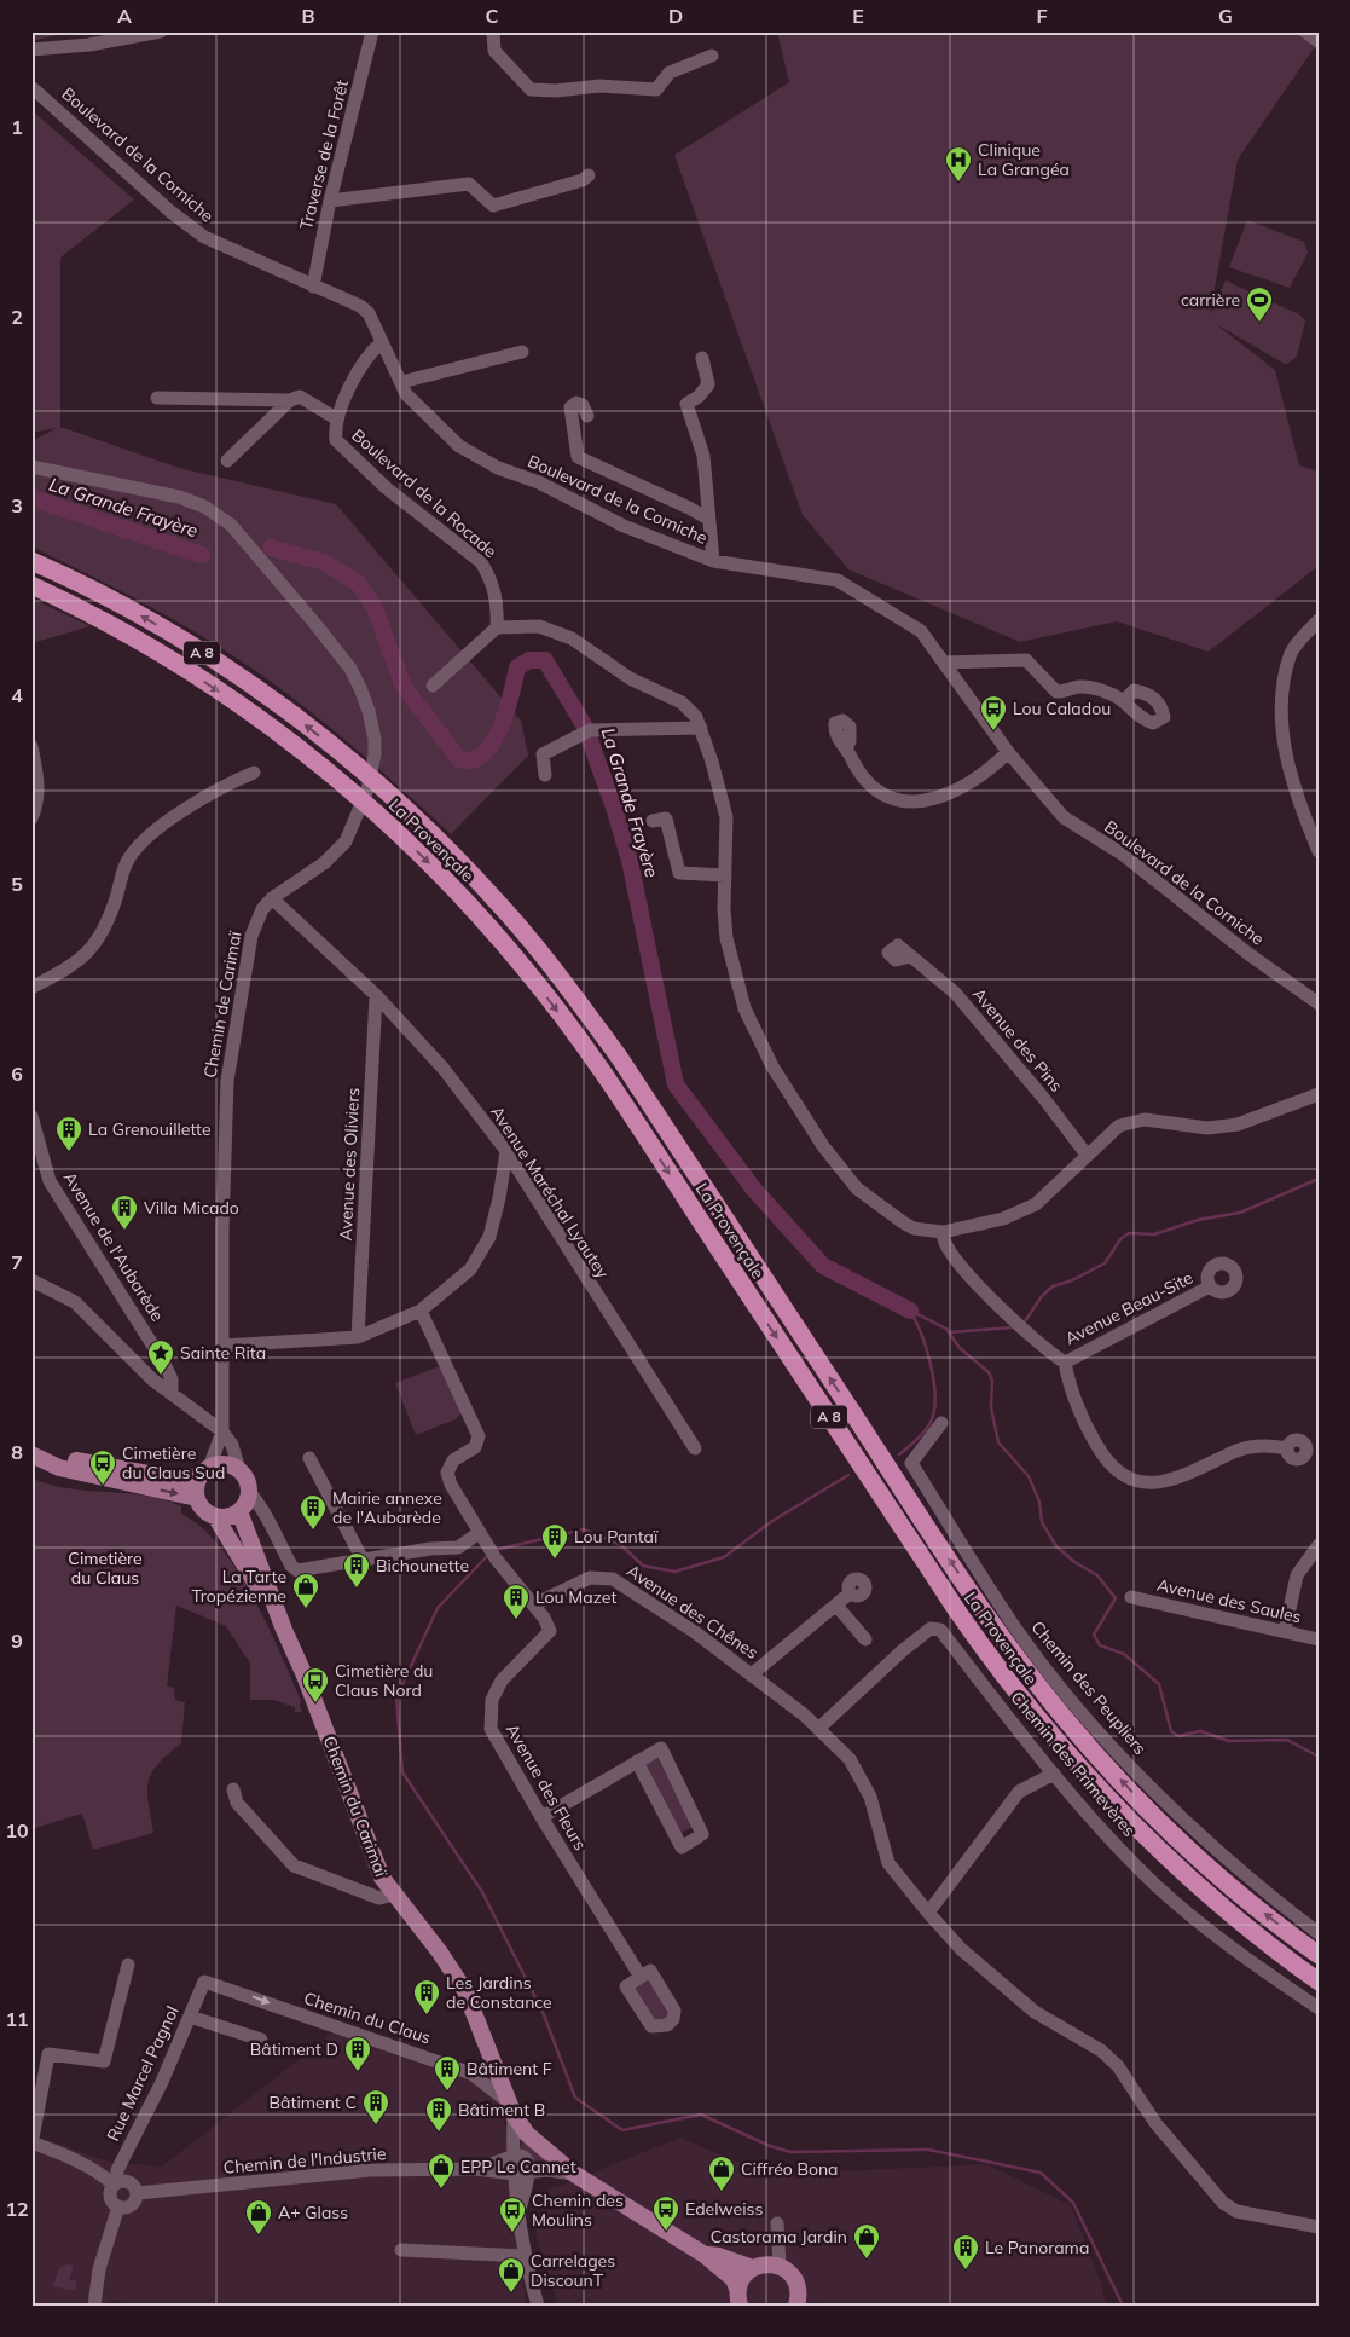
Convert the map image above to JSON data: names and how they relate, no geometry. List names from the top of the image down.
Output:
{
  "streets": {
    "highway": ["A 8", "La Provençale"],
    "main road": ["Chemin du Carimaï"],
    "street": [
      "Boulevard de la Corniche",
      "Traverse de la Forêt",
      "Boulevard de la Rocade",
      "Chemin de Carimaï",
      "Avenue des Pins",
      "Avenue des Oliviers",
      "Avenue Maréchal Lyautey",
      "Avenue de l'Aubarède",
      "Avenue Beau-Site",
      "Avenue des Saules",
      "Avenue des Chênes",
      "Chemin des Peupliers",
      "Chemin des Primevères",
      "Avenue des Fleurs",
      "Chemin du Claus",
      "Rue Marcel Pagnol",
      "Chemin de l'Industrie"
    ]
  },
  "crossings": [
    ["Boulevard de la Corniche", "Traverse de la Forêt"],
    ["Boulevard de la Corniche", "Boulevard de la Rocade"],
    ["Chemin de Carimaï", "Avenue Maréchal Lyautey"],
    ["Chemin de Carimaï", "Chemin du Carimaï"],
    ["Avenue des Oliviers", "Avenue Maréchal Lyautey"],
    ["Avenue des Chênes", "Chemin des Primevères"],
    ["Avenue des Chênes", "Avenue des Fleurs"],
    ["Chemin du Carimaï", "Chemin du Claus"],
    ["Chemin du Claus", "Rue Marcel Pagnol"],
    ["Rue Marcel Pagnol", "Chemin de l'Industrie"]
  ],
  "one_way": ["Chemin du Claus"],
  "water": ["La Grande Frayère"],
  "parks": ["Cimetière du Claus"],
  "places": {
    "hospital": ["Clinique La Grangéa"],
    "sports": ["carrière"],
    "bus stop": [
      "Lou Caladou",
      "Cimetière du Claus Sud",
      "Cimetière du Claus Nord",
      "Edelweiss",
      "Chemin des Moulins"
    ],
    "building": [
      "La Grenouillette",
      "Villa Micado",
      "Mairie annexe de l'Aubarède",
      "Lou Pantaï",
      "Bichounette",
      "Lou Mazet",
      "Les Jardins de Constance",
      "Bâtiment D",
      "Bâtiment F",
      "Bâtiment C",
      "Bâtiment B",
      "Le Panorama"
    ],
    "place": ["Sainte Rita"],
    "shop": [
      "La Tarte Tropézienne",
      "EPP Le Cannet",
      "Ciffréo Bona",
      "A+ Glass",
      "Castorama Jardin",
      "Carrelages DiscounT"
    ]
  },
  "grid": {
    "columns": [
      "A",
      "B",
      "C",
      "D",
      "E",
      "F",
      "G"
    ],
    "rows": [
      "1",
      "2",
      "3",
      "4",
      "5",
      "6",
      "7",
      "8",
      "9",
      "10",
      "11",
      "12"
    ]
  }
}
